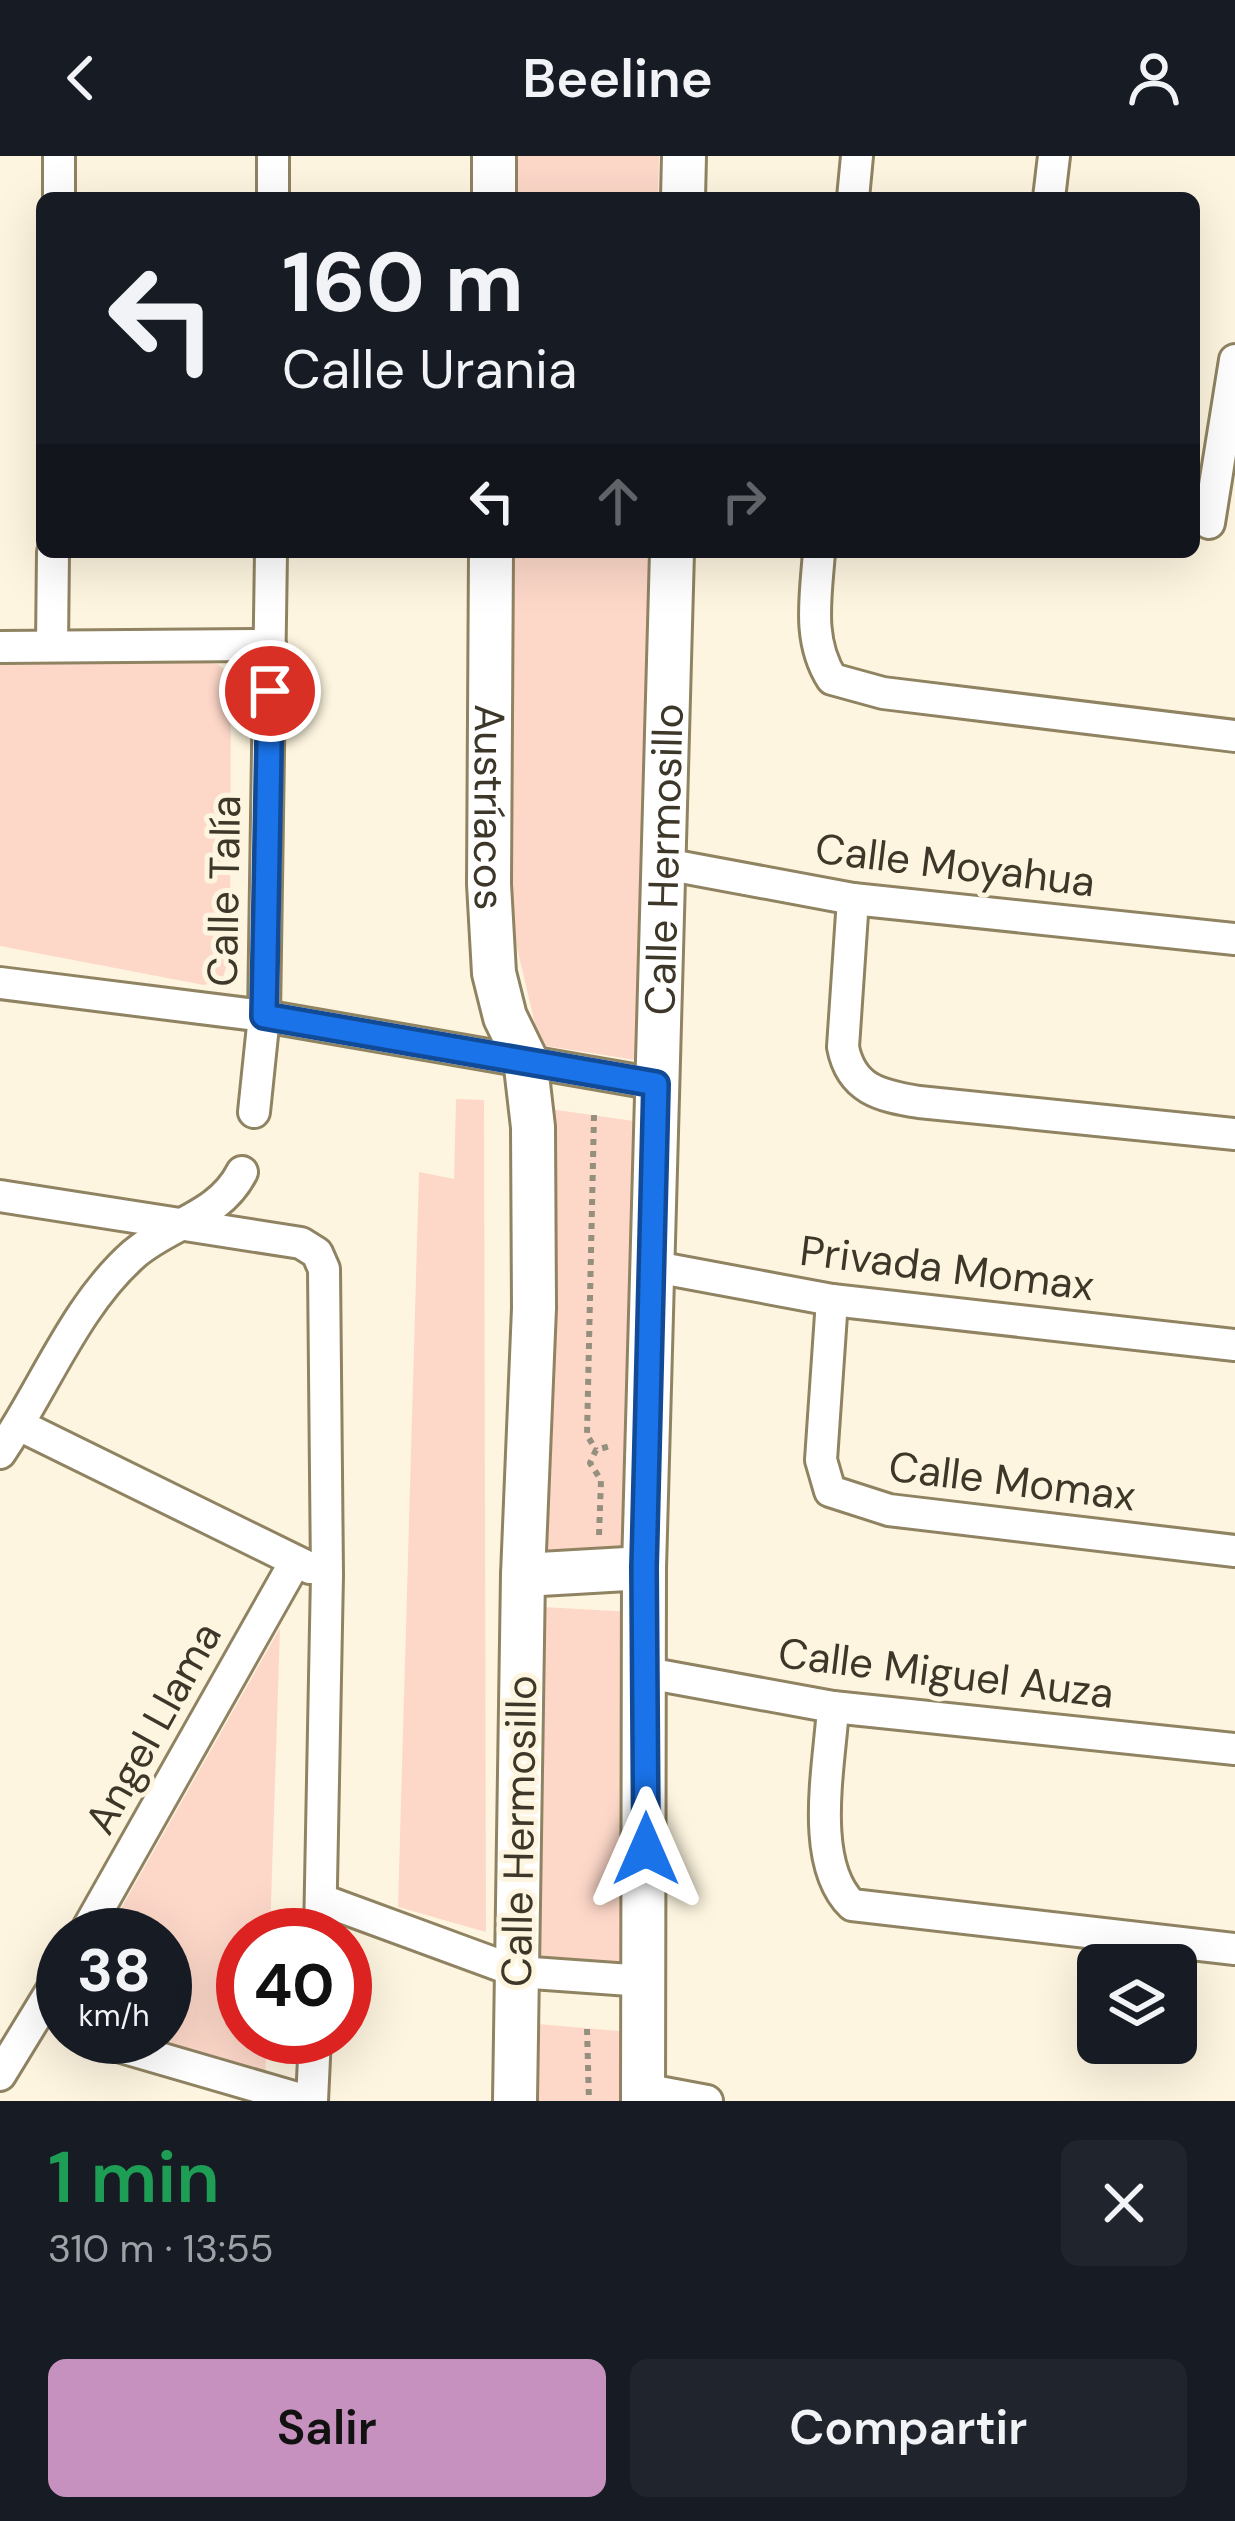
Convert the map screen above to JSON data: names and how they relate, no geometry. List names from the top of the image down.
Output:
{
  "streets": {
    "street": [
      "Austríacos",
      "Calle Hermosillo",
      "Calle Moyahua",
      "Calle Talía",
      "Privada Momax",
      "Calle Momax",
      "Calle Miguel Auza",
      "Angel Llama"
    ]
  },
  "crossings": [
    ["Austríacos", "Calle Hermosillo"],
    ["Calle Hermosillo", "Calle Moyahua"],
    ["Calle Hermosillo", "Privada Momax"],
    ["Calle Hermosillo", "Calle Miguel Auza"],
    ["Privada Momax", "Calle Momax"]
  ],
  "page": {
    "header": "Beeline",
    "turn": ["160 m", "Calle Urania"],
    "speed": "38 km/h",
    "limit": "40",
    "heading": ["1 min", "310 m · 13:55"],
    "buttons": ["Salir", "Compartir"]
  }
}
